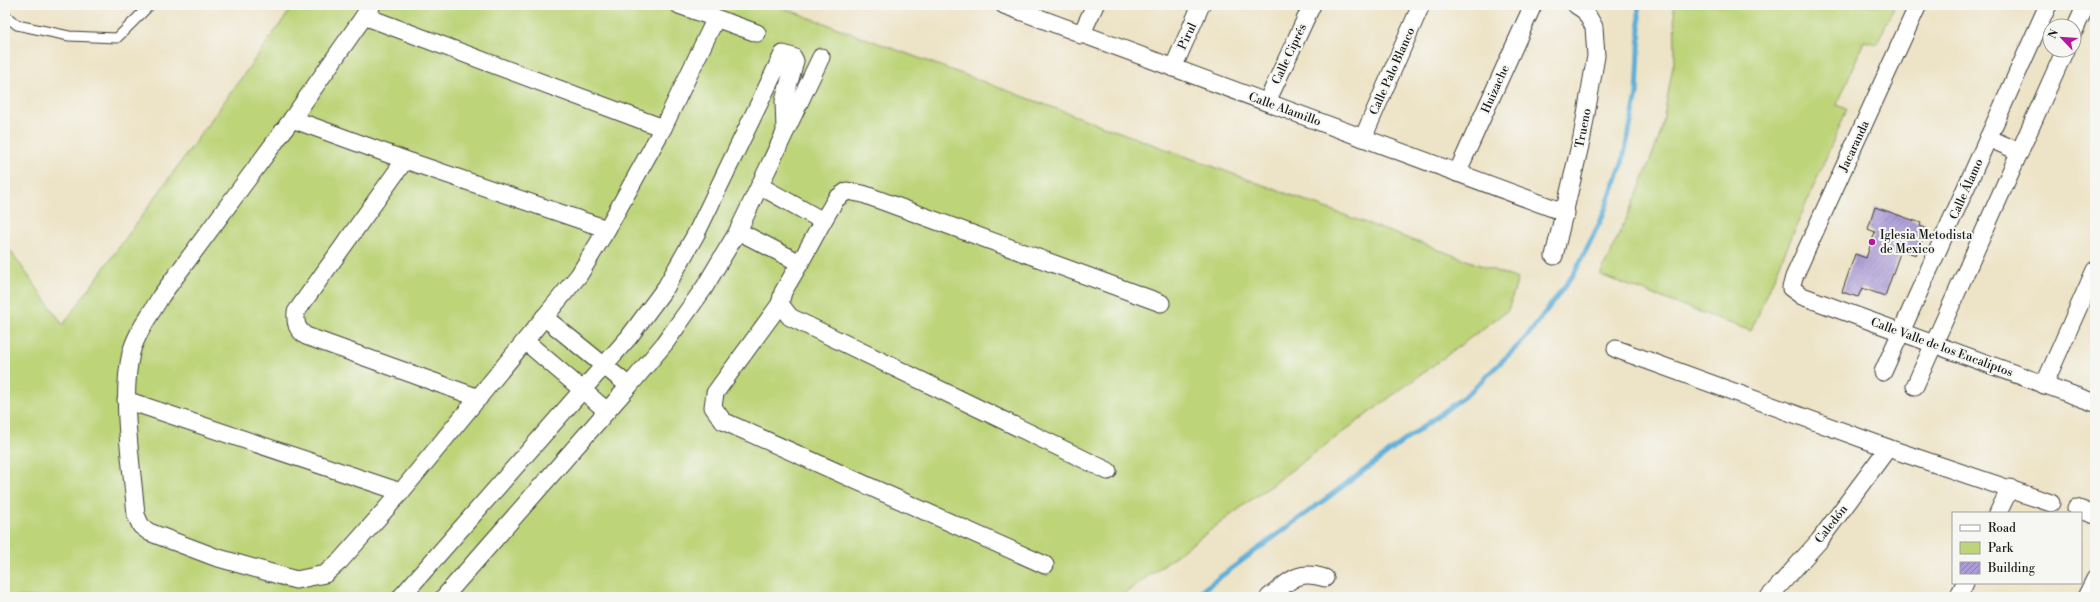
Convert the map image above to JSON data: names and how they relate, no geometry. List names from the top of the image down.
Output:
{
  "streets": {
    "street": [
      "Pirul",
      "Calle Ciprés",
      "Calle Palo Blanco",
      "Huizache",
      "Calle Alamillo",
      "Trueno",
      "Jacaranda",
      "Calle Álamo",
      "Calle Valle de los Eucaliptos",
      "Caledón"
    ]
  },
  "crossings": [
    ["Pirul", "Calle Alamillo"],
    ["Calle Ciprés", "Calle Alamillo"],
    ["Calle Palo Blanco", "Calle Alamillo"],
    ["Huizache", "Calle Alamillo"],
    ["Calle Alamillo", "Trueno"],
    ["Jacaranda", "Calle Valle de los Eucaliptos"],
    ["Calle Álamo", "Calle Valle de los Eucaliptos"]
  ],
  "places": ["Iglesia Metodista de Mexico"],
  "legend": ["Road", "Park", "Building"],
  "north": "top left"
}
